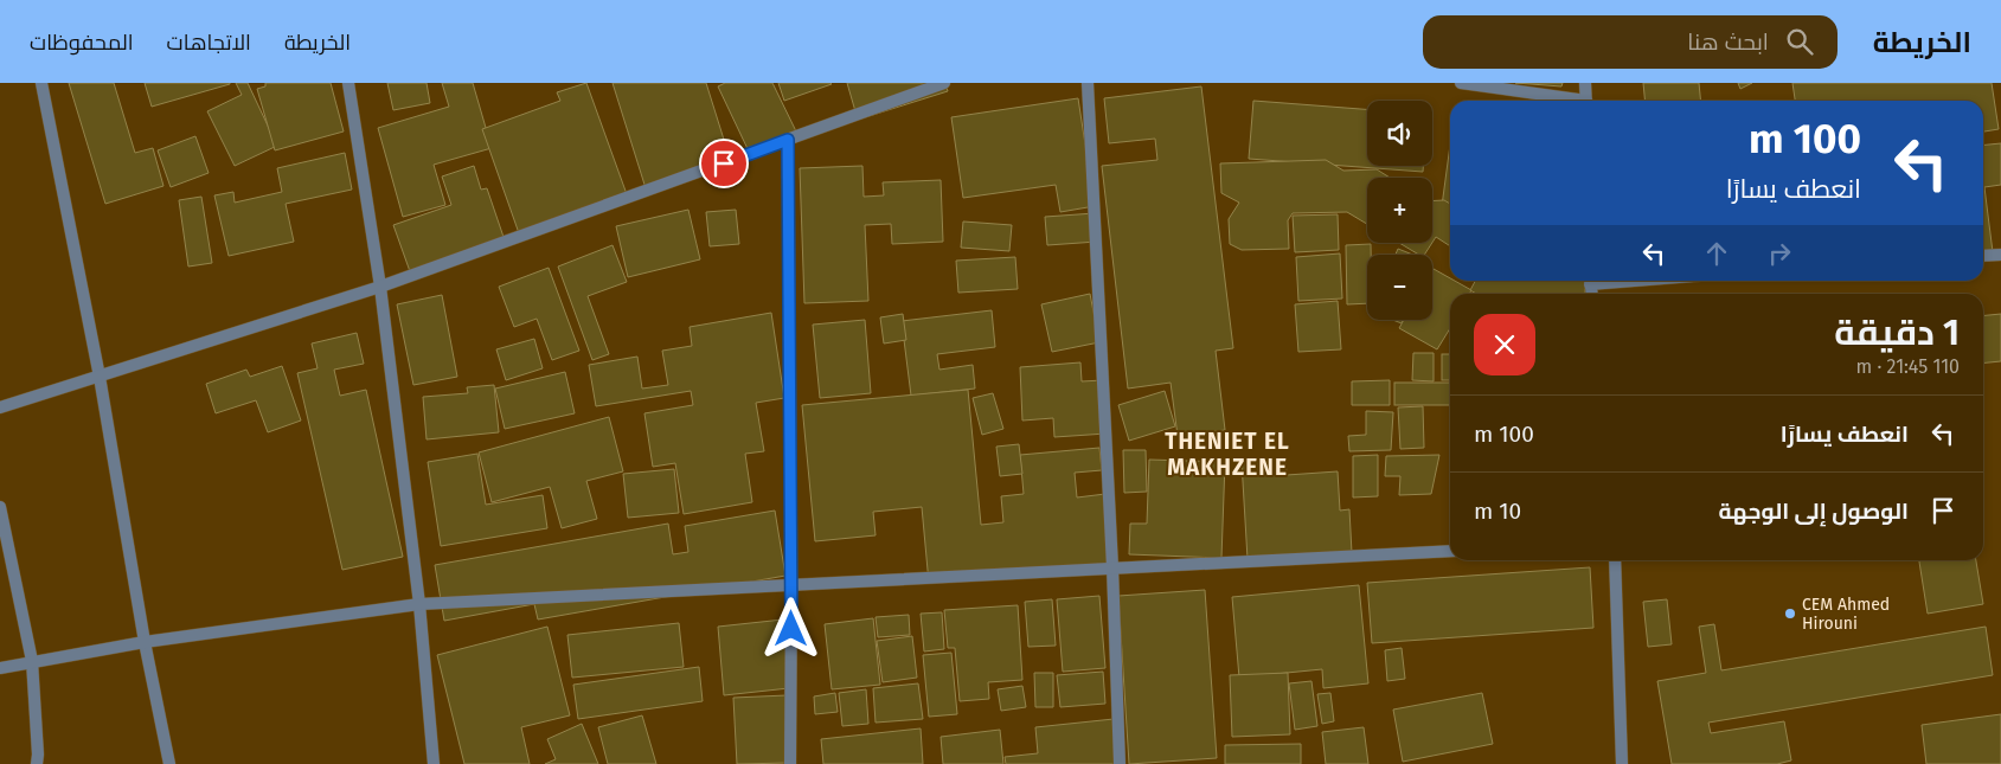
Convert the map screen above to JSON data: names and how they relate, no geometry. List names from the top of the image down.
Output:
{
  "districts": ["THENIET EL MAKHZENE"],
  "places": ["CEM Ahmed Hirouni"],
  "page": {
    "header": "الخريطة",
    "search": "ابحث هنا",
    "nav": ["الخريطة", "الاتجاهات", "المحفوظات"],
    "map_buttons": ["+", "−"],
    "turn": ["100 m", "انعطف يسارًا"],
    "heading": ["1 دقيقة", "110 m · 21:45"],
    "list": [
      {
        "name": "انعطف يسارًا",
        "value": "100 m"
      },
      {
        "name": "الوصول إلى الوجهة",
        "value": "10 m"
      }
    ]
  }
}
